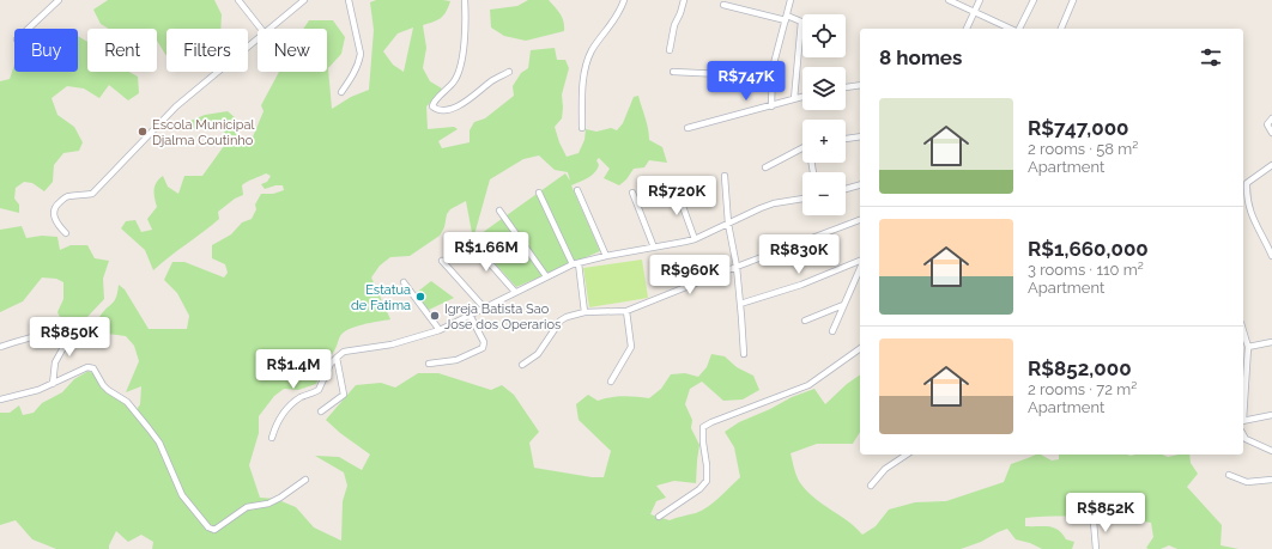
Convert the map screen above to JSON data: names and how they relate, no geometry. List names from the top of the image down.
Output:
{
  "places": ["Escola Municipal Djalma Coutinho", "Estatua de Fatima", "Igreja Batista Sao Jose dos Operarios"],
  "page": {
    "map_buttons": ["+", "−"],
    "chip": [
      "Buy",
      "Rent",
      "Filters",
      "New"
    ],
    "heading": "8 homes",
    "price": [
      "R$747K",
      "R$720K",
      "R$1.66M",
      "R$830K",
      "R$960K",
      "R$850K",
      "R$1.4M",
      "R$852K"
    ],
    "list": [
      {
        "name": "R$747,000",
        "note": "2 rooms · 58 m² · Apartment"
      },
      {
        "name": "R$1,660,000",
        "note": "3 rooms · 110 m² · Apartment"
      },
      {
        "name": "R$852,000",
        "note": "2 rooms · 72 m² · Apartment"
      }
    ]
  }
}
